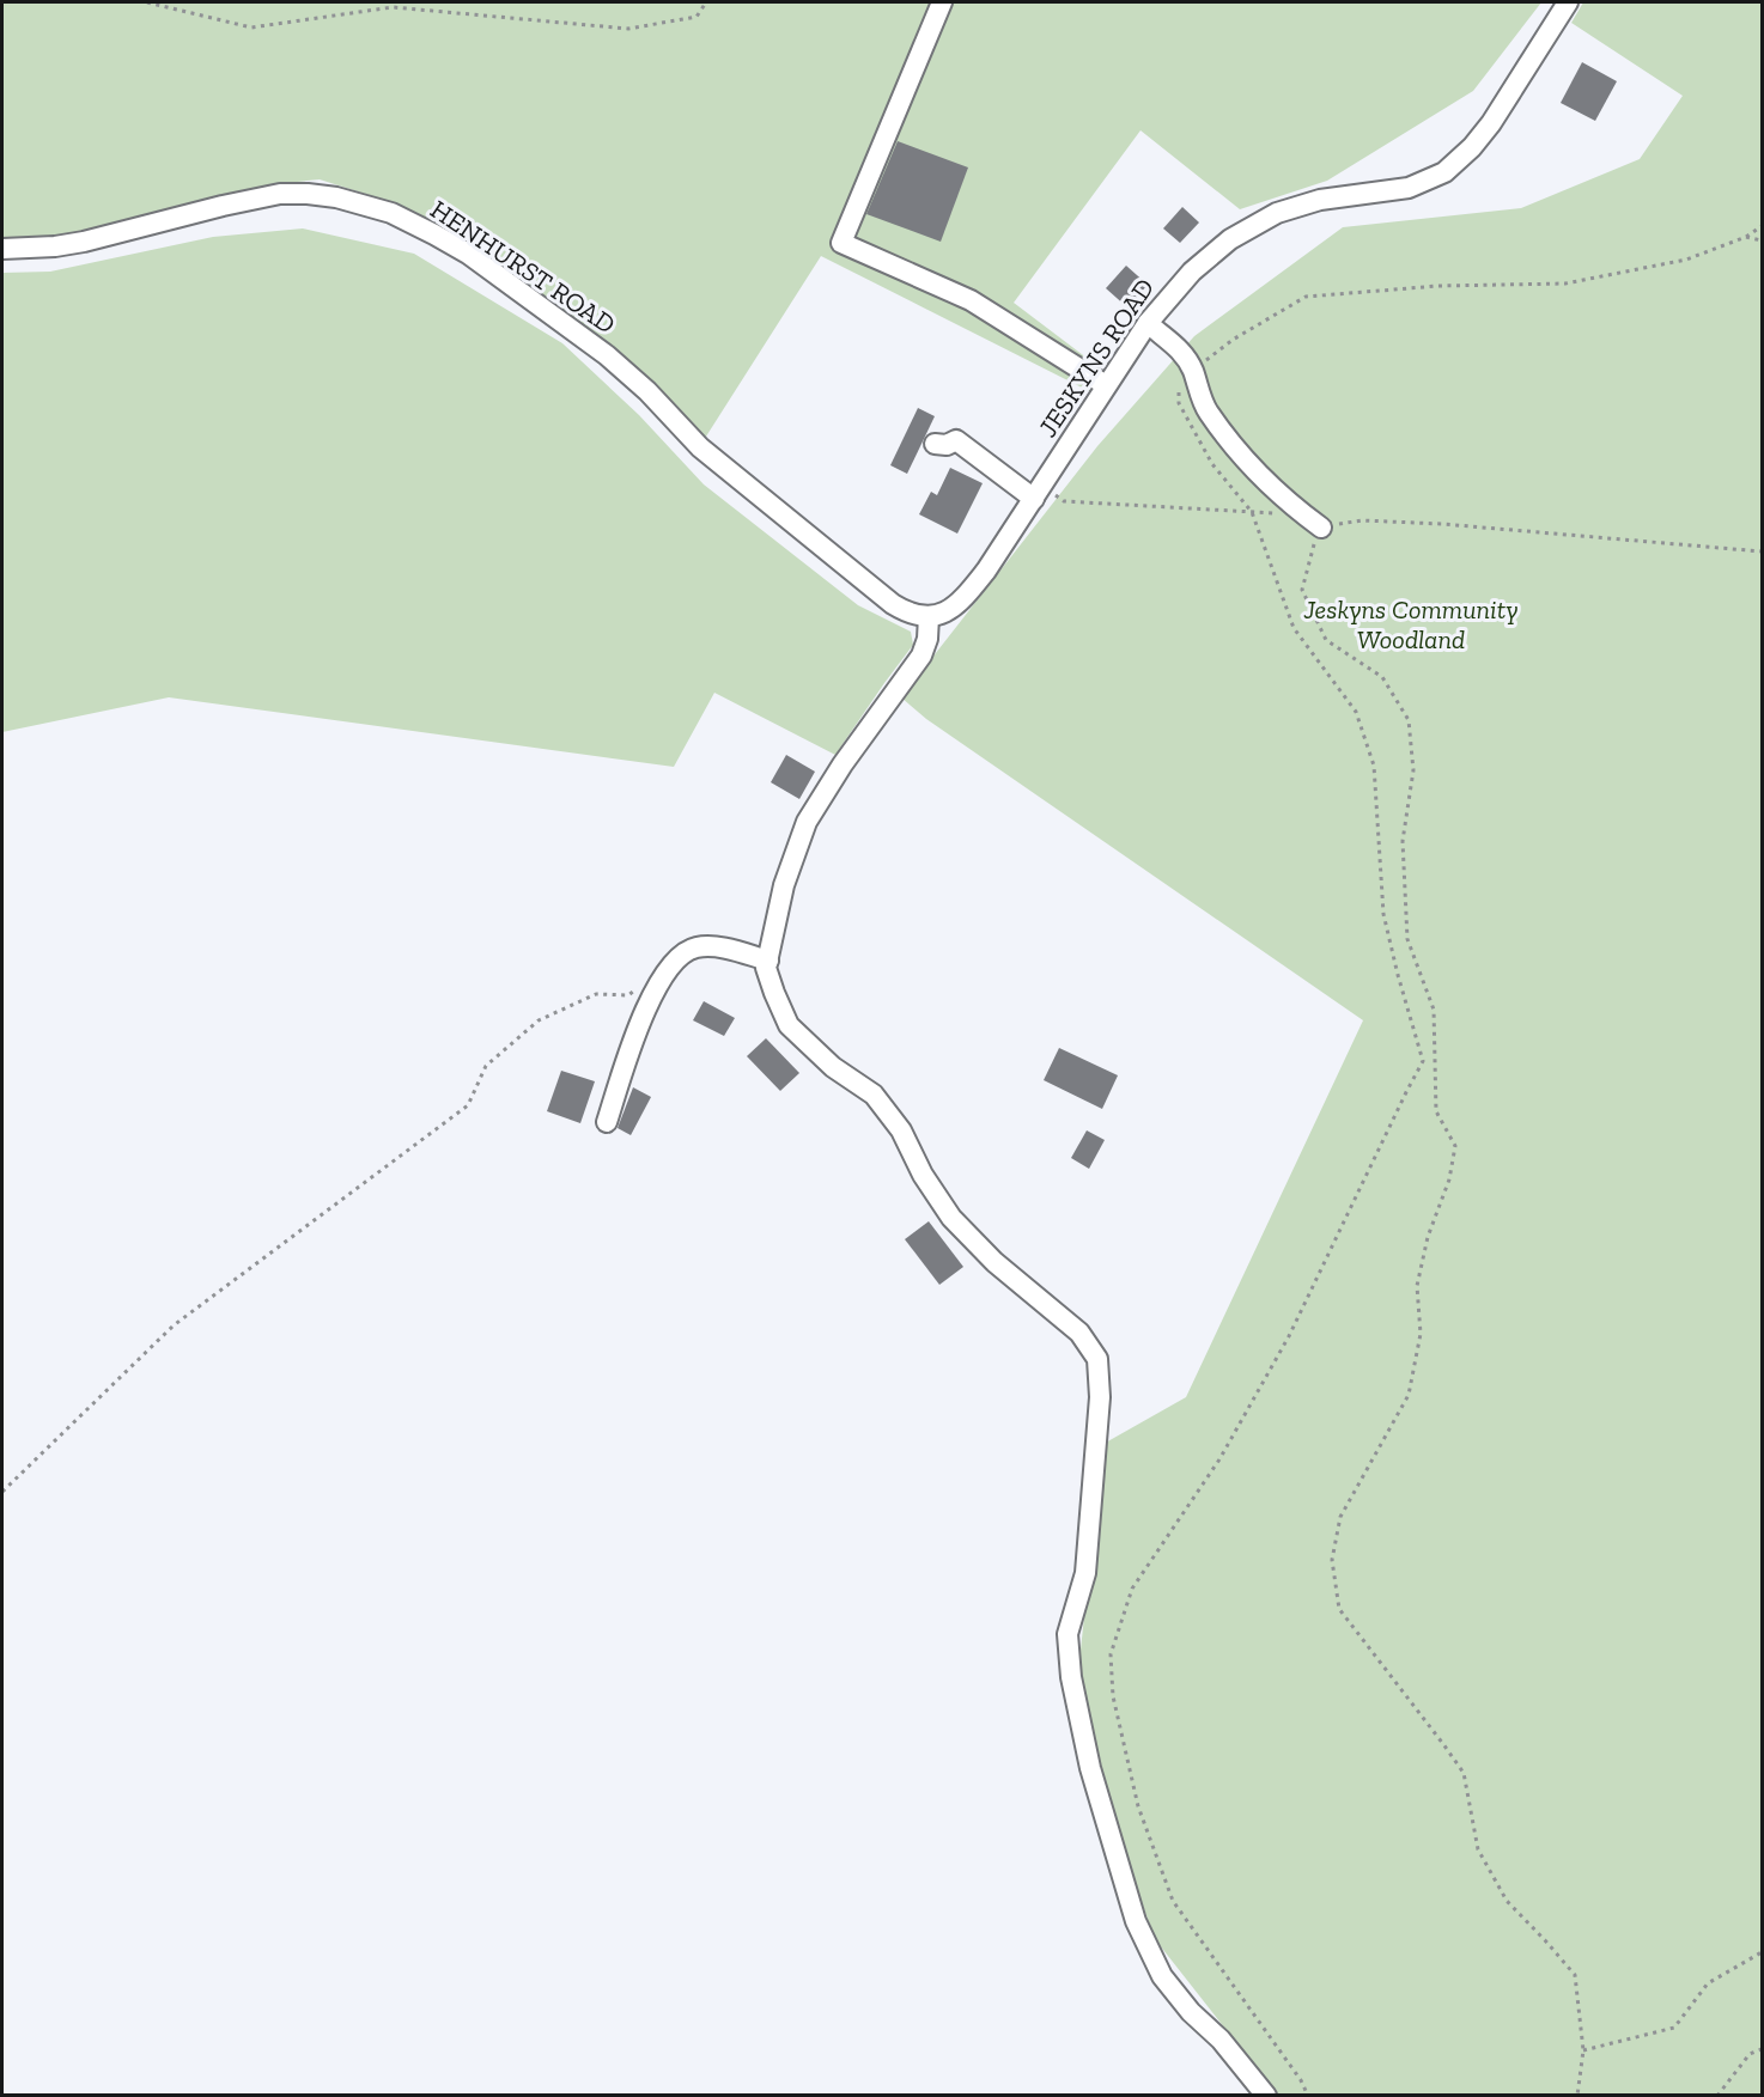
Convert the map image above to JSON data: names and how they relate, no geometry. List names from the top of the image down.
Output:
{
  "streets": {
    "street": ["HENHURST ROAD", "JESKYNS ROAD"]
  },
  "crossings": [
    ["HENHURST ROAD", "JESKYNS ROAD"]
  ],
  "parks": ["Jeskyns Community Woodland"]
}
